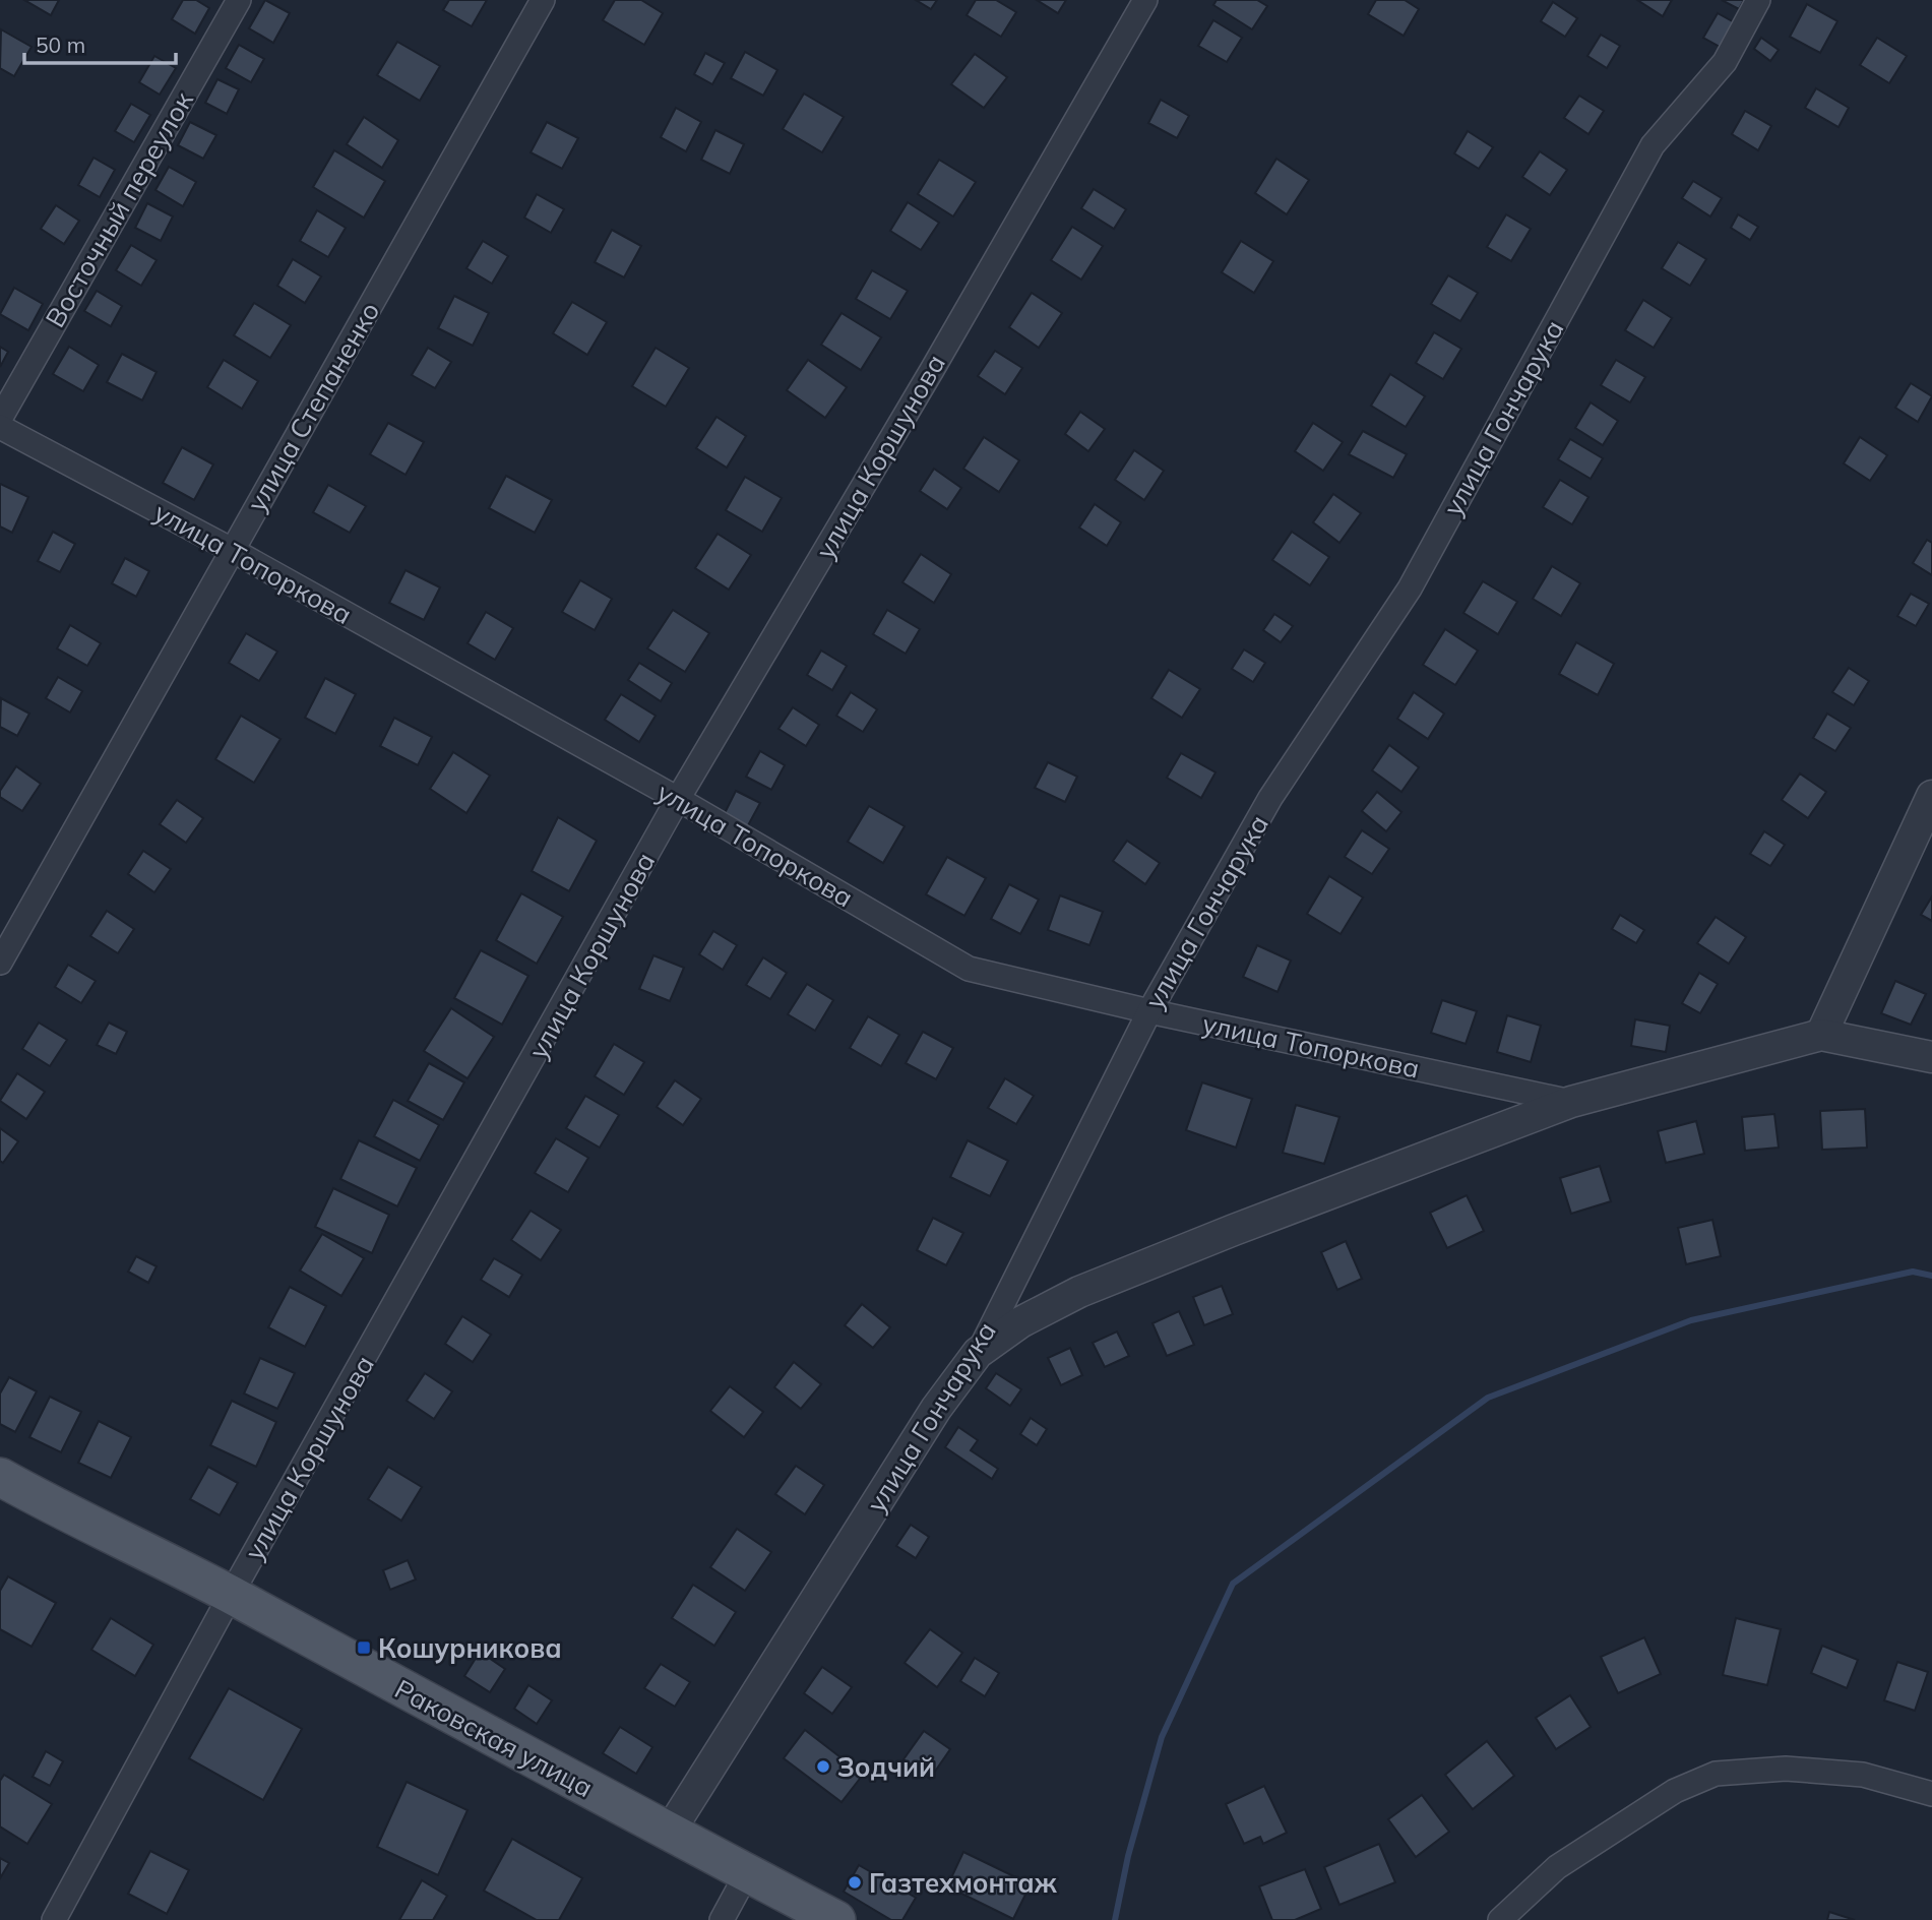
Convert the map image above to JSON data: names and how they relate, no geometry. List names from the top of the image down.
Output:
{
  "streets": {
    "main road": ["Раковская улица"],
    "street": [
      "Восточный переулок",
      "улица Степаненко",
      "улица Гончарука",
      "улица Коршунова",
      "улица Топоркова"
    ]
  },
  "crossings": [
    ["улица Степаненко", "улица Топоркова"],
    ["улица Гончарука", "улица Топоркова"],
    ["улица Гончарука", "Раковская улица"],
    ["улица Коршунова", "улица Топоркова"],
    ["улица Коршунова", "Раковская улица"]
  ],
  "places": {
    "transit": ["Кошурникова"],
    "other": ["Зодчий", "Газтехмонтаж"]
  },
  "scale_bar": "50 m"
}
